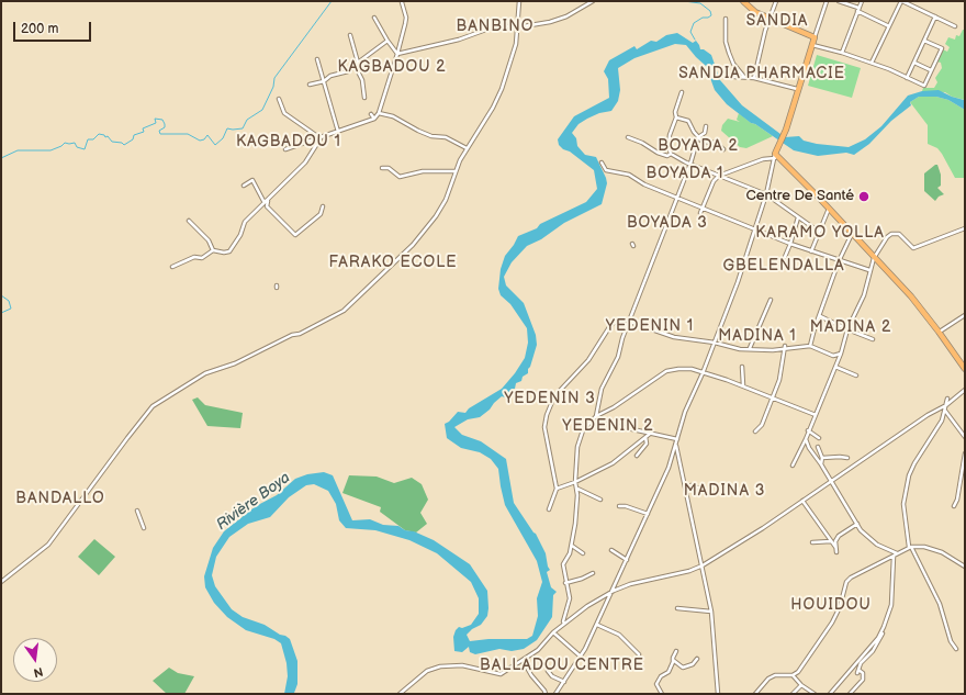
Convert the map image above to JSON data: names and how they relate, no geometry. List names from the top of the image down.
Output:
{
  "districts": [
    "SANDIA",
    "BANBINO",
    "KAGBADOU 2",
    "SANDIA PHARMACIE",
    "KAGBADOU 1",
    "BOYADA 2",
    "BOYADA 1",
    "BOYADA 3",
    "KARAMO YOLLA",
    "FARAKO ECOLE",
    "GBELENDALLA",
    "YEDENIN 1",
    "MADINA 2",
    "MADINA 1",
    "YEDENIN 3",
    "YEDENIN 2",
    "MADINA 3",
    "BANDALLO",
    "HOUIDOU",
    "BALLADOU CENTRE"
  ],
  "water": ["Rivière Boya"],
  "places": ["Centre De Santé"],
  "scale_bar": "200 m",
  "north": "bottom"
}
